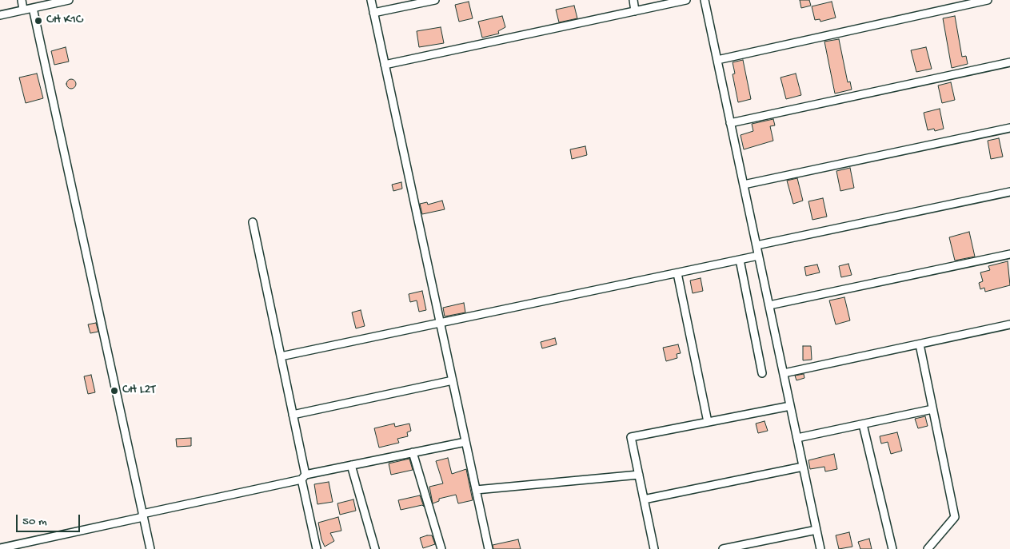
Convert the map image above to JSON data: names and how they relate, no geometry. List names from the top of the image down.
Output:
{
  "places": ["CH K1C", "CH L2T"],
  "scale_bar": "50 m"
}
